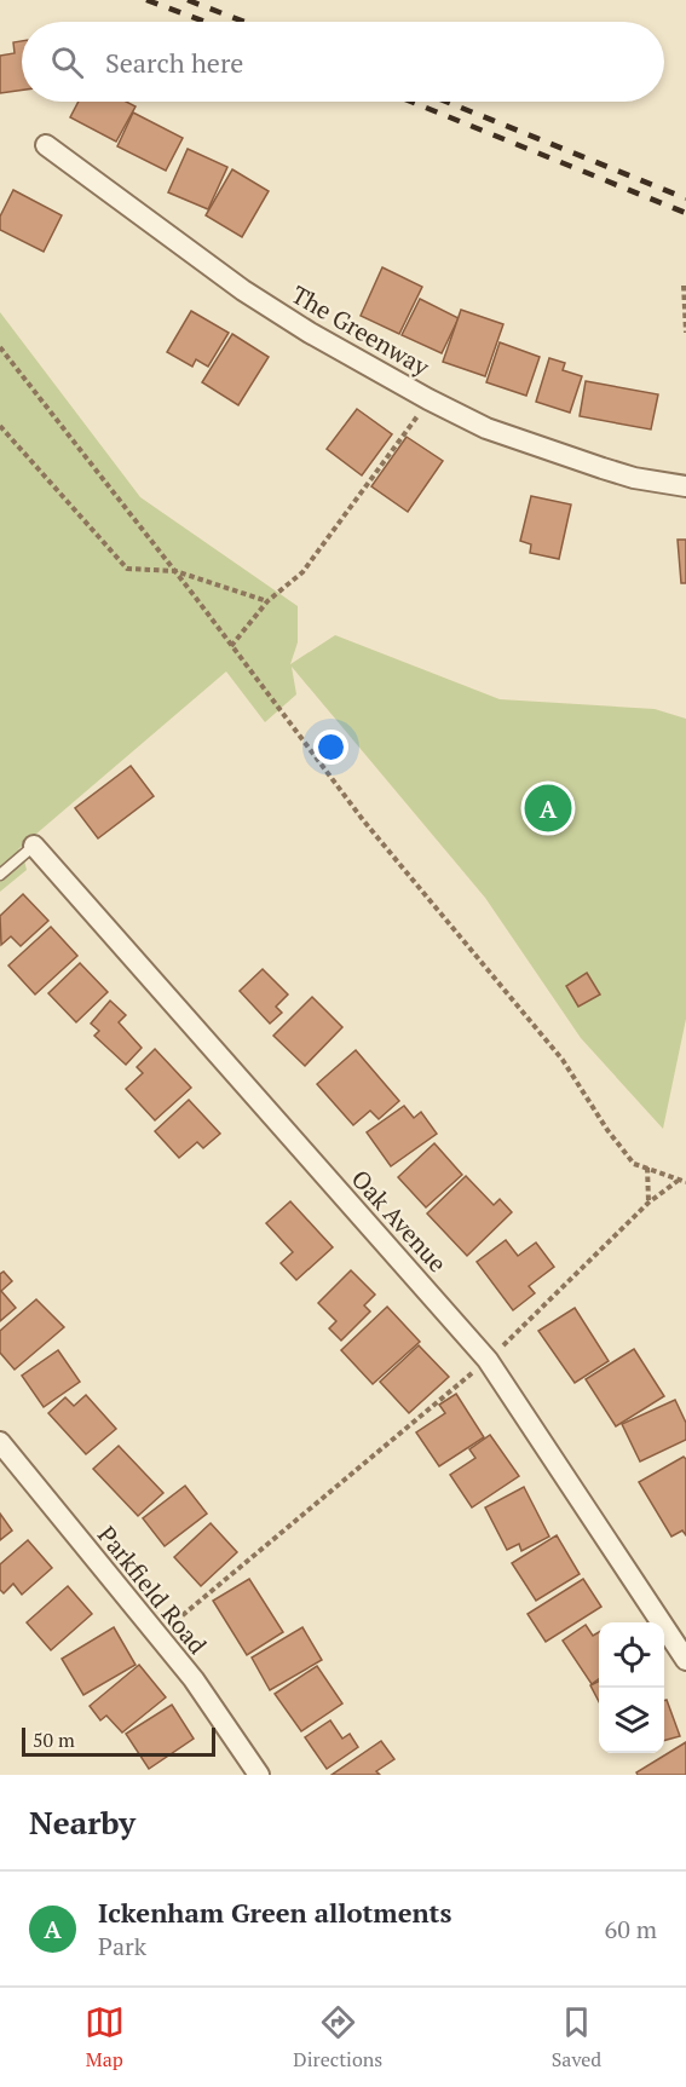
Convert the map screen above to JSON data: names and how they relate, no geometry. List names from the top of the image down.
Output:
{
  "streets": {
    "street": ["The Greenway", "Oak Avenue", "Parkfield Road"]
  },
  "scale_bar": "50 m",
  "page": {
    "search": "Search here",
    "pins": "A",
    "scale": "50 m",
    "heading": "Nearby",
    "list": [
      {
        "mark": "A",
        "name": "Ickenham Green allotments",
        "note": "Park",
        "value": "60 m"
      }
    ],
    "nav": ["Map", "Directions", "Saved"]
  }
}
